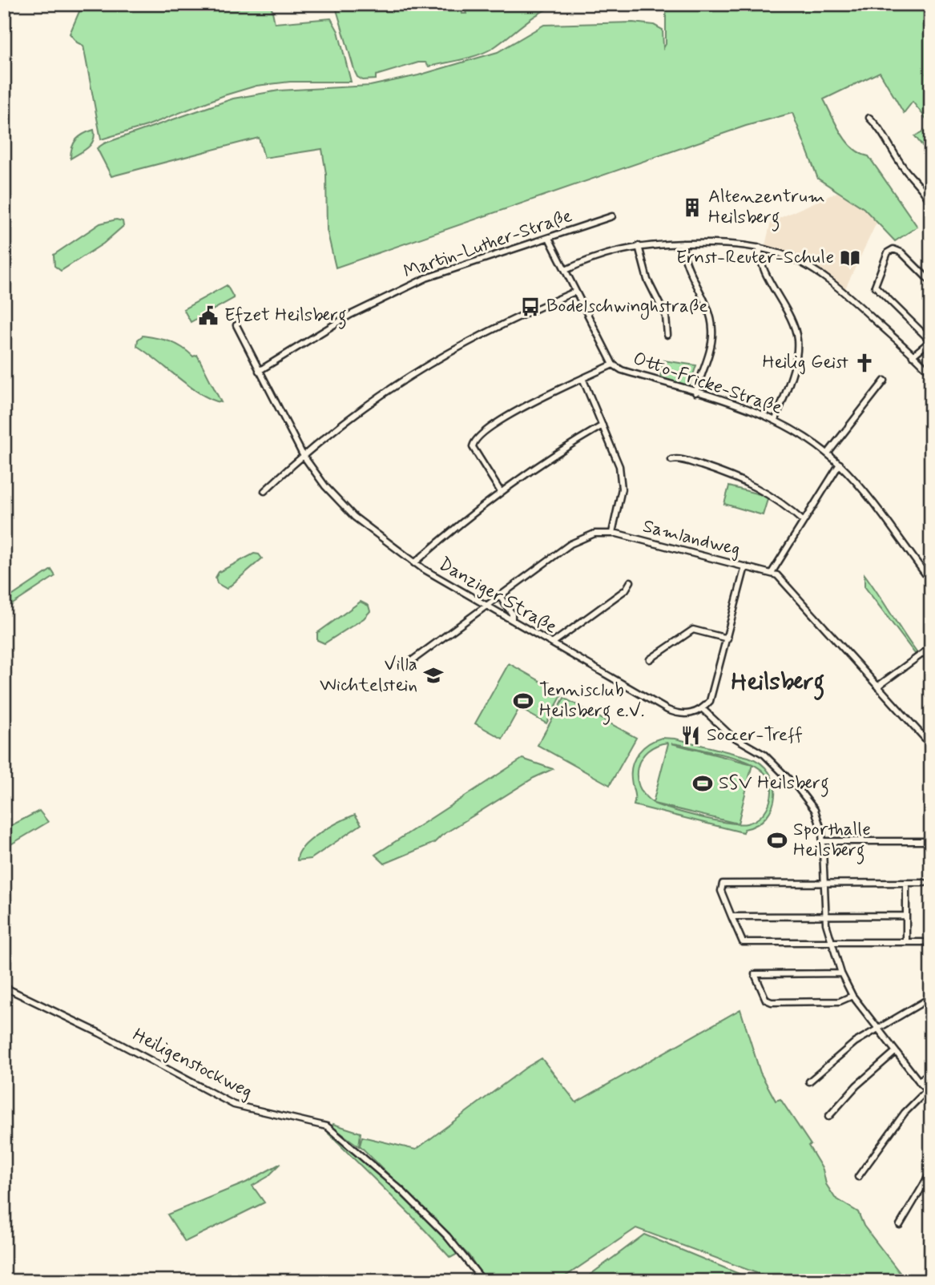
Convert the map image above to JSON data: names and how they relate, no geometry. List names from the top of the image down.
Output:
{
  "streets": {
    "street": [
      "Martin-Luther-Straße",
      "Otto-Fricke-Straße",
      "Samlandweg",
      "Danziger Straße",
      "Heiligenstockweg"
    ]
  },
  "crossings": [
    ["Martin-Luther-Straße", "Otto-Fricke-Straße"],
    ["Martin-Luther-Straße", "Danziger Straße"],
    ["Samlandweg", "Danziger Straße"]
  ],
  "districts": ["Heilsberg"],
  "places": {
    "building": ["Altenzentrum Heilsberg"],
    "library": ["Ernst-Reuter-Schule"],
    "bus stop": ["Bodelschwinghstraße"],
    "public building": ["Efzet Heilsberg"],
    "church": ["Heilig Geist"],
    "school or university": ["Villa Wichtelstein"],
    "sports": ["Tennisclub Heilsberg e.V.", "SSV Heilsberg", "Sporthalle Heilsberg"],
    "restaurant": ["Soccer-Treff"]
  }
}
